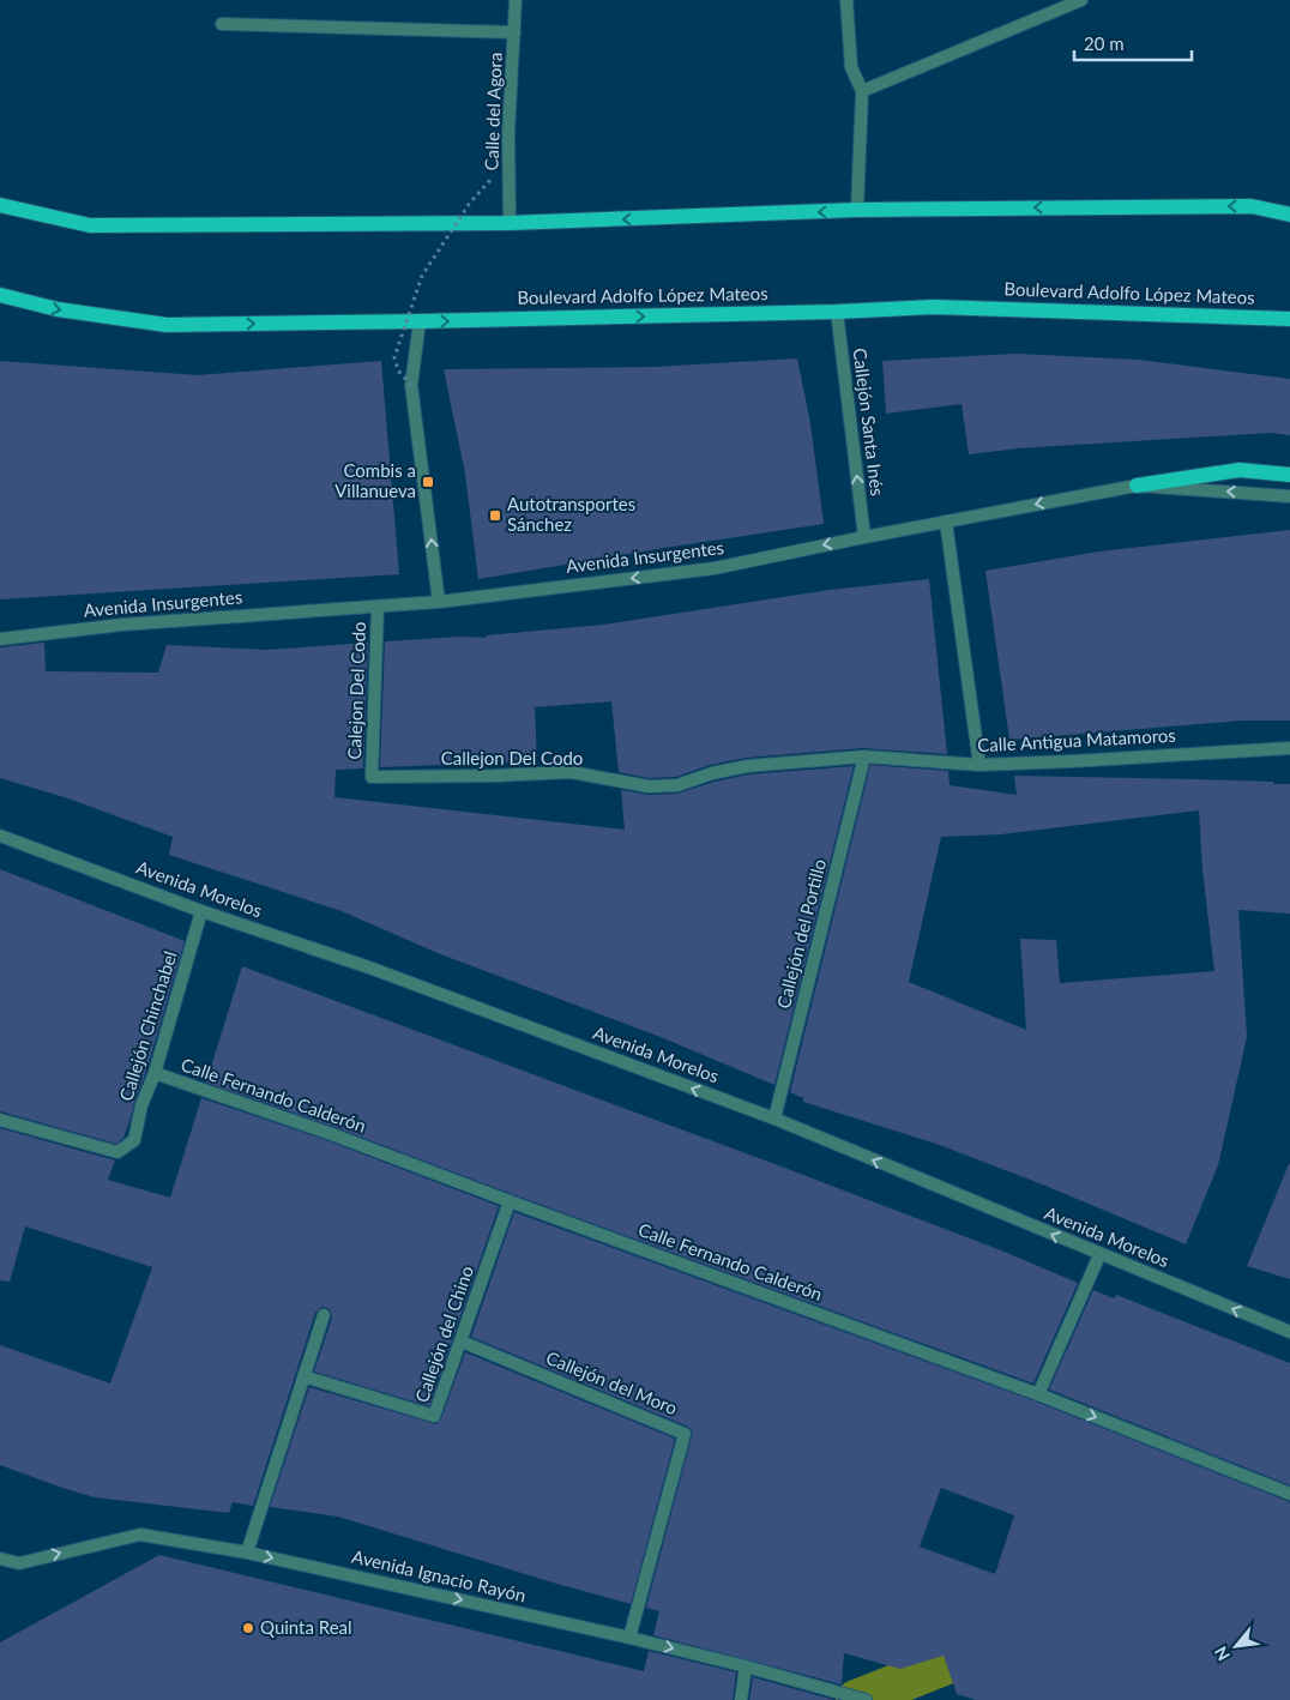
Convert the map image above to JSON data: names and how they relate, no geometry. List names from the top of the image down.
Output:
{
  "streets": {
    "main road": ["Boulevard Adolfo López Mateos"],
    "street": [
      "Calle del Agora",
      "Callejón Santa Inés",
      "Avenida Insurgentes",
      "Calejon Del Codo",
      "Calle Antigua Matamoros",
      "Callejon Del Codo",
      "Avenida Morelos",
      "Callejón del Portillo",
      "Callejón Chinchabel",
      "Calle Fernando Calderón",
      "Callejón del Chino",
      "Callejón del Moro",
      "Avenida Ignacio Rayón"
    ]
  },
  "crossings": [
    ["Boulevard Adolfo López Mateos", "Callejón Santa Inés"],
    ["Callejón Santa Inés", "Avenida Insurgentes"],
    ["Avenida Insurgentes", "Calejon Del Codo"],
    ["Calejon Del Codo", "Callejon Del Codo"],
    ["Calle Antigua Matamoros", "Callejon Del Codo"],
    ["Calle Antigua Matamoros", "Callejón del Portillo"],
    ["Callejon Del Codo", "Callejón del Portillo"],
    ["Avenida Morelos", "Callejón del Portillo"],
    ["Avenida Morelos", "Callejón Chinchabel"],
    ["Callejón Chinchabel", "Calle Fernando Calderón"],
    ["Calle Fernando Calderón", "Callejón del Chino"],
    ["Callejón del Chino", "Callejón del Moro"],
    ["Callejón del Moro", "Avenida Ignacio Rayón"]
  ],
  "one_way": [
    "Callejón Santa Inés",
    "Avenida Insurgentes",
    "Avenida Morelos",
    "Avenida Ignacio Rayón"
  ],
  "places": {
    "transit": ["Combis a Villanueva", "Autotransportes Sánchez"],
    "other": ["Quinta Real"]
  },
  "scale_bar": "20 m",
  "north": "bottom left"
}
